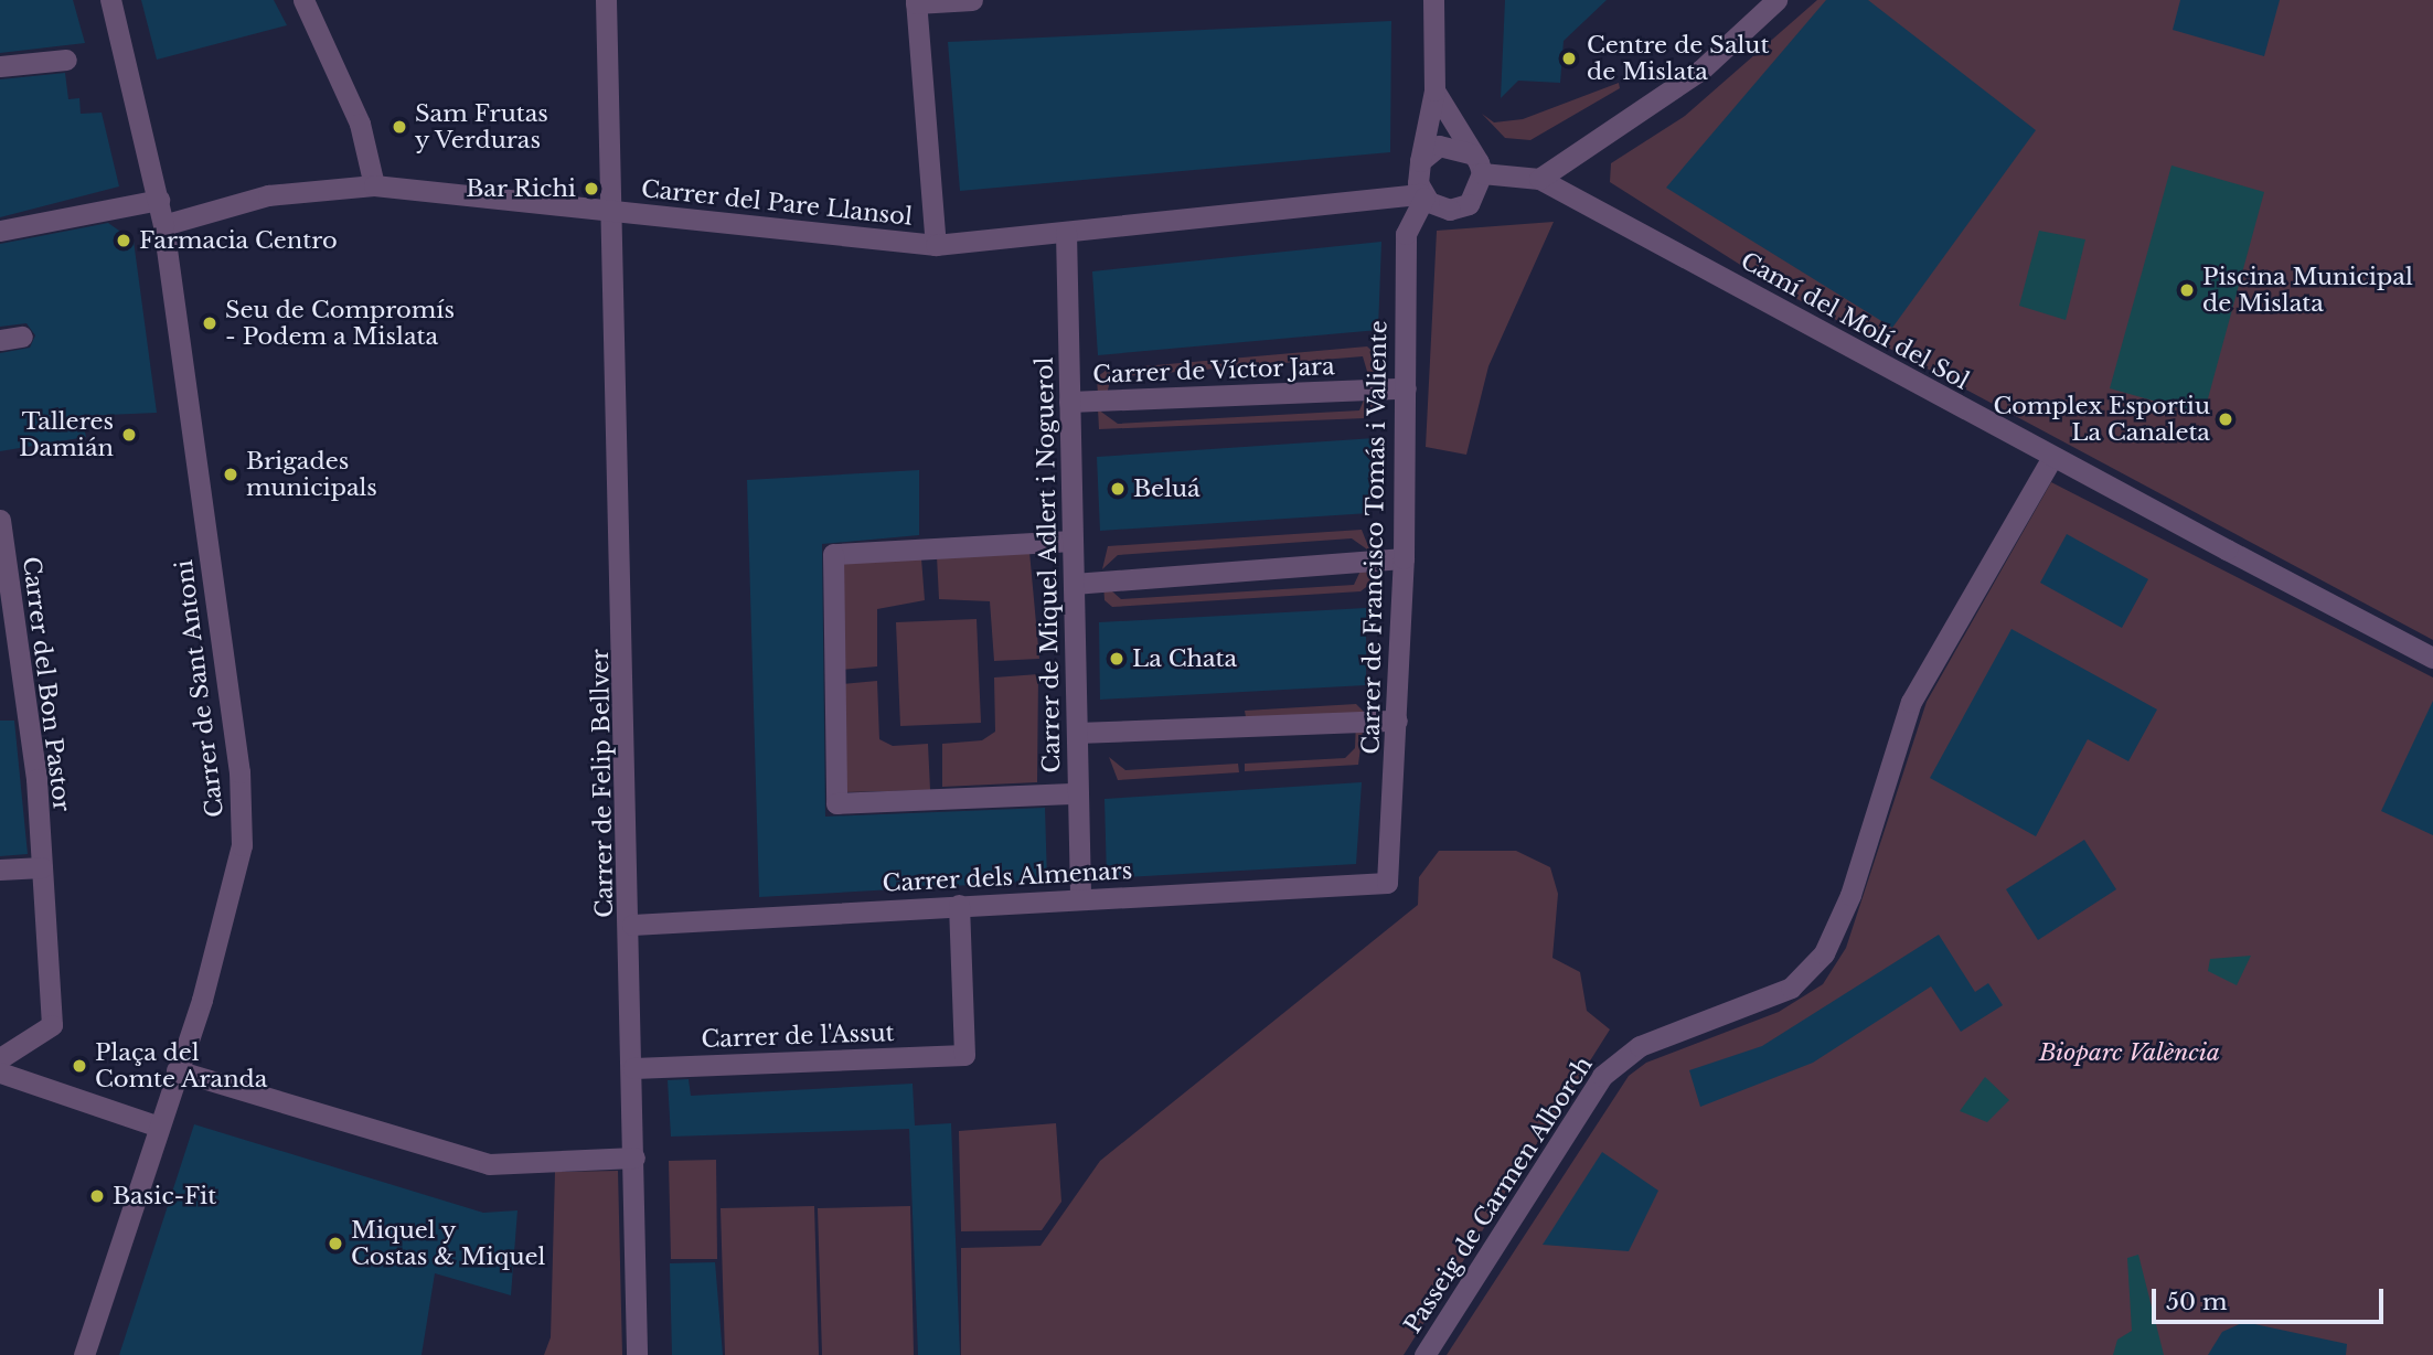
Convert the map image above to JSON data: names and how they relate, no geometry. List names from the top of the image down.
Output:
{
  "streets": {
    "street": [
      "Carrer del Pare Llansol",
      "Camí del Molí del Sol",
      "Carrer de Víctor Jara",
      "Carrer de Francisco Tomás i Valiente",
      "Carrer de Miquel Adlert i Noguerol",
      "Carrer del Bon Pastor",
      "Carrer de Sant Antoni",
      "Carrer de Felip Bellver",
      "Carrer dels Almenars",
      "Carrer de l'Assut",
      "Passeig de Carmen Alborch"
    ]
  },
  "crossings": [
    ["Carrer del Pare Llansol", "Carrer de Francisco Tomás i Valiente"],
    ["Carrer del Pare Llansol", "Carrer de Miquel Adlert i Noguerol"],
    ["Carrer del Pare Llansol", "Carrer de Sant Antoni"],
    ["Carrer del Pare Llansol", "Carrer de Felip Bellver"],
    ["Camí del Molí del Sol", "Passeig de Carmen Alborch"],
    ["Carrer de Víctor Jara", "Carrer de Francisco Tomás i Valiente"],
    ["Carrer de Víctor Jara", "Carrer de Miquel Adlert i Noguerol"],
    ["Carrer de Francisco Tomás i Valiente", "Carrer dels Almenars"],
    ["Carrer de Miquel Adlert i Noguerol", "Carrer dels Almenars"],
    ["Carrer de Felip Bellver", "Carrer dels Almenars"],
    ["Carrer de Felip Bellver", "Carrer de l'Assut"],
    ["Carrer dels Almenars", "Carrer de l'Assut"]
  ],
  "parks": ["Bioparc València"],
  "places": [
    "Centre de Salut de Mislata",
    "Sam Frutas y Verduras",
    "Bar Richi",
    "Farmacia Centro",
    "Piscina Municipal de Mislata",
    "Seu de Compromís - Podem a Mislata",
    "Complex Esportiu La Canaleta",
    "Talleres Damián",
    "Brigades municipals",
    "Beluá",
    "La Chata",
    "Plaça del Comte Aranda",
    "Basic-Fit",
    "Miquel y Costas & Miquel"
  ],
  "scale_bar": "50 m"
}
